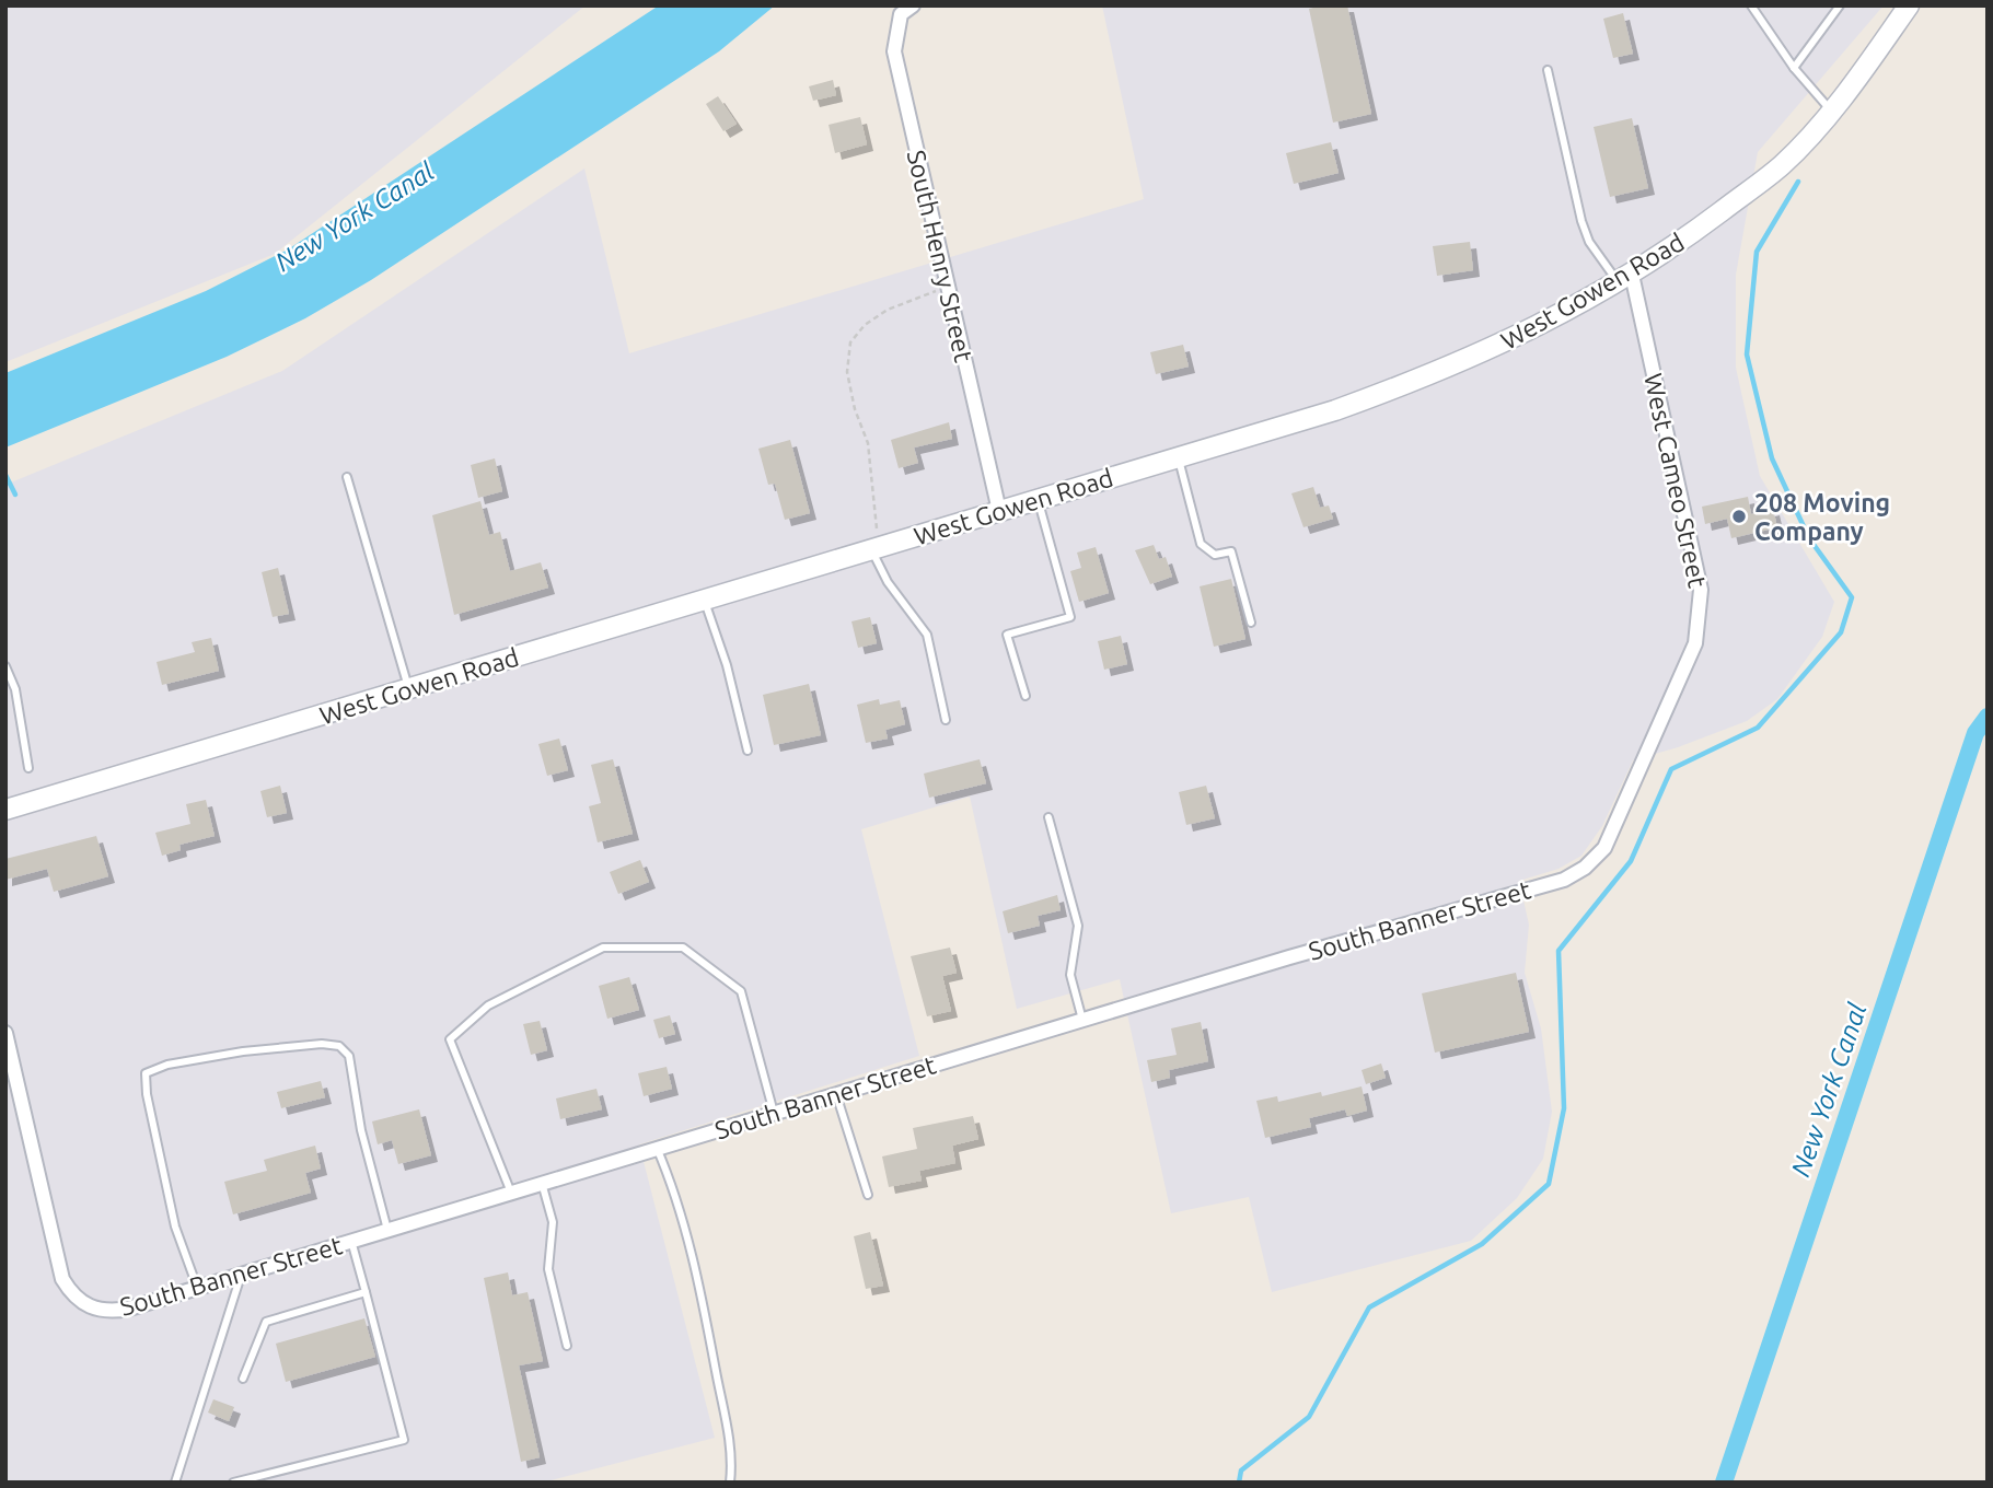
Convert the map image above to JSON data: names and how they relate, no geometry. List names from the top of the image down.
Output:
{
  "streets": {
    "street": [
      "South Henry Street",
      "West Gowen Road",
      "West Cameo Street",
      "South Banner Street"
    ]
  },
  "crossings": [
    ["South Henry Street", "West Gowen Road"],
    ["West Gowen Road", "West Cameo Street"],
    ["West Cameo Street", "South Banner Street"]
  ],
  "water": ["New York Canal"],
  "places": ["208 Moving Company"]
}
